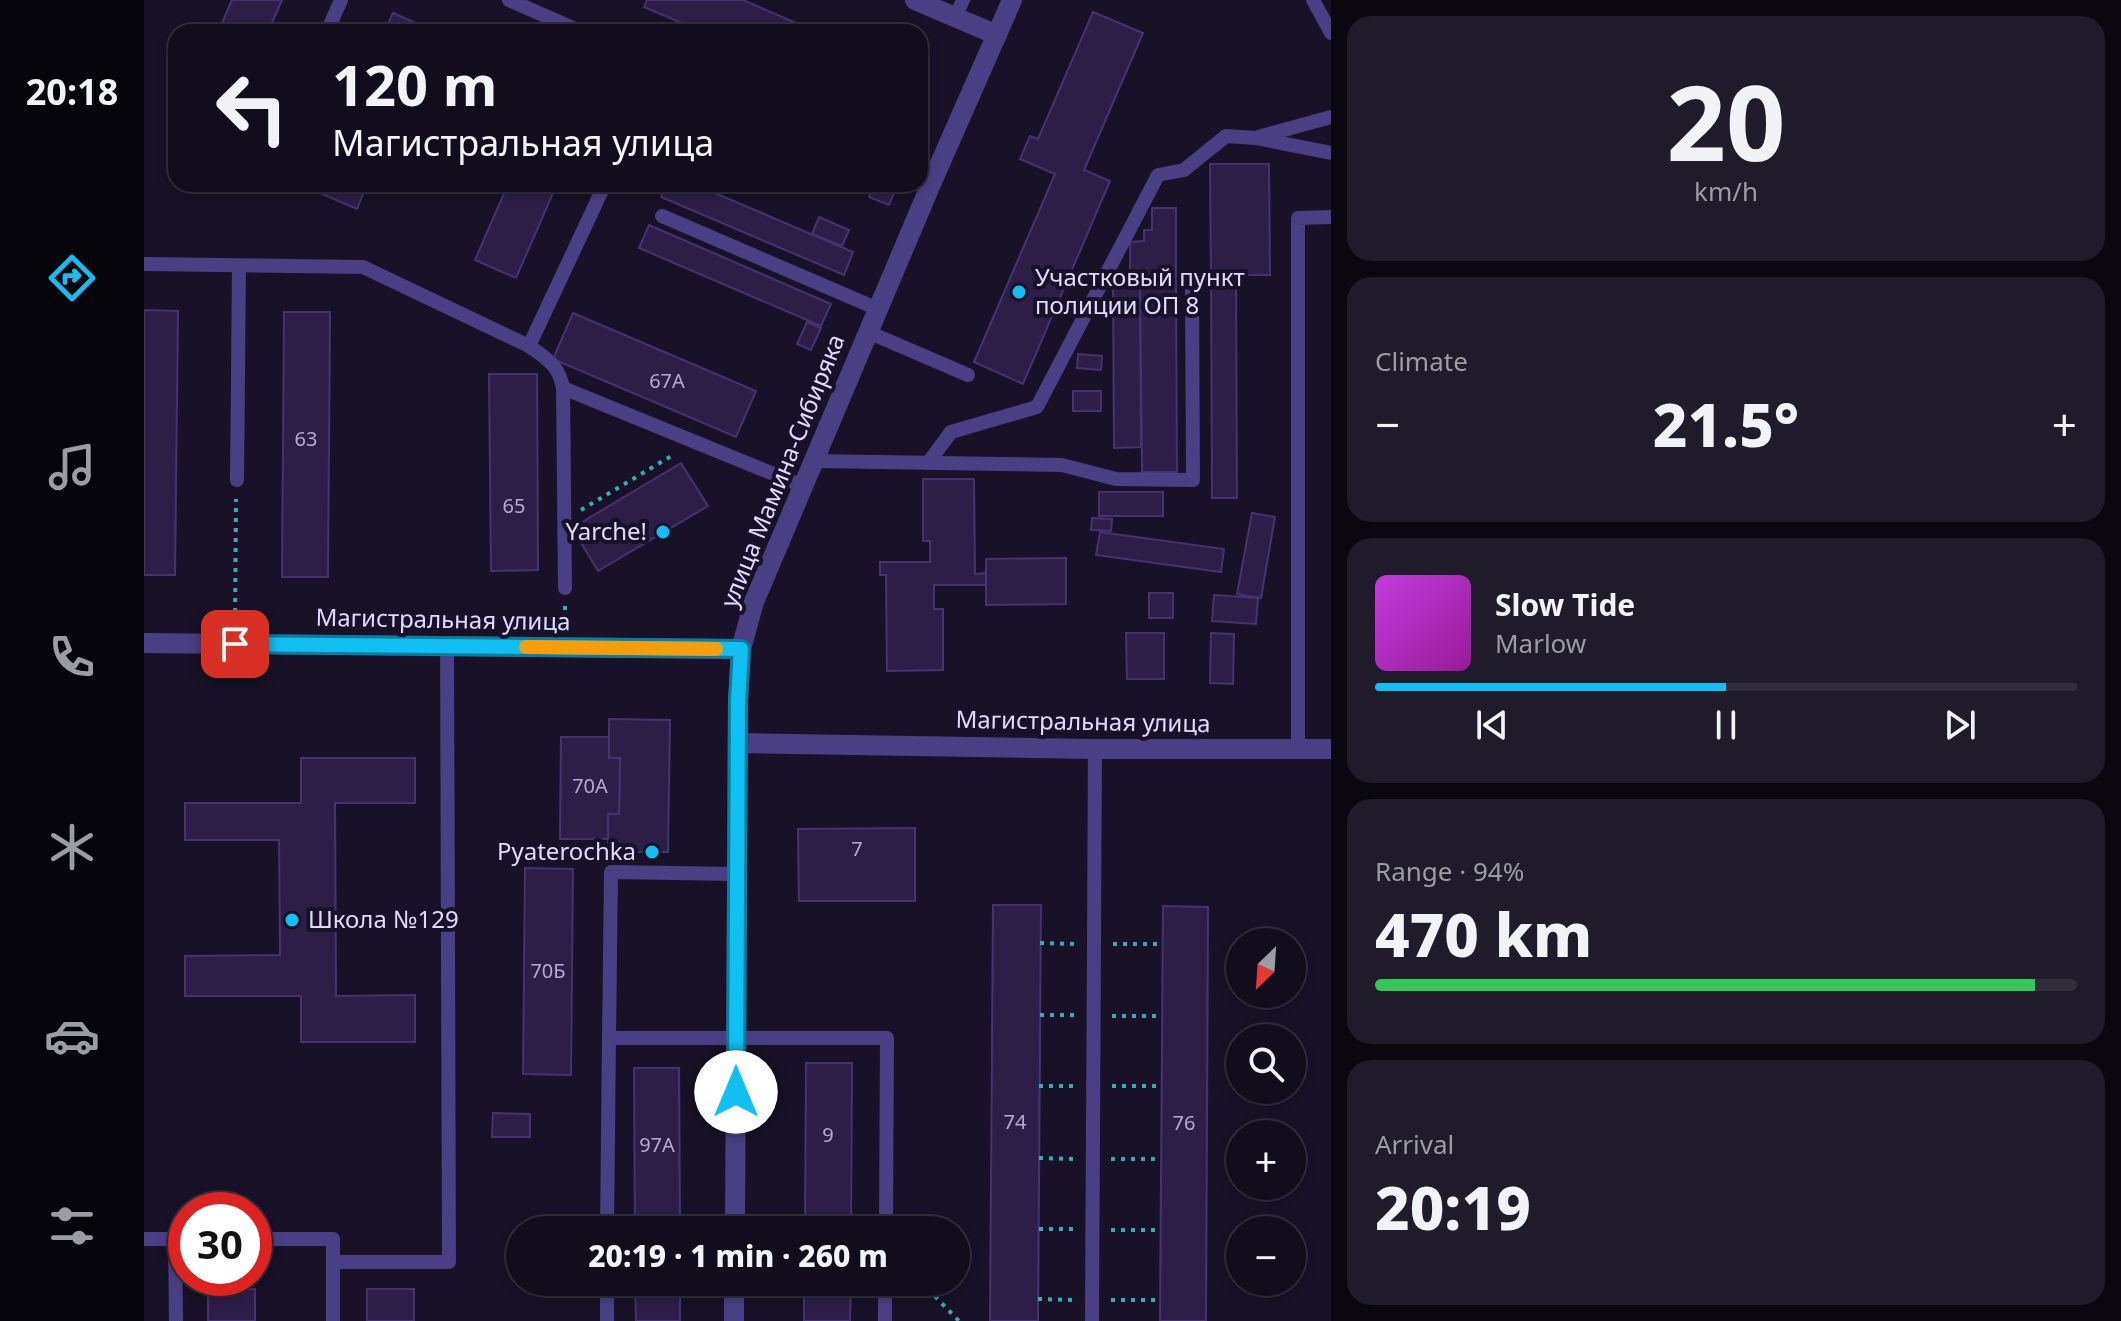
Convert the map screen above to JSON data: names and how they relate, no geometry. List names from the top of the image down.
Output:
{
  "streets": {
    "street": ["улица Мамина-Сибиряка", "Магистральная улица"]
  },
  "crossings": [
    ["улица Мамина-Сибиряка", "Магистральная улица"]
  ],
  "places": [
    "Участковый пункт полиции ОП 8",
    "Yarche!",
    "Pyaterochka",
    "Школа №129"
  ],
  "house_numbers": [
    "67А",
    "63",
    "65",
    "70А",
    "7",
    "70Б",
    "74",
    "76",
    "9",
    "97А"
  ],
  "north": "bottom left",
  "page": {
    "tabs": "20:18",
    "tile": [
      ["20", "km/h"],
      "Climate",
      ["Range · 94%", "470 km"],
      ["Arrival", "20:19"]
    ],
    "turn": ["120 m", "Магистральная улица"],
    "heat": ["−", "21.5°", "+"],
    "song": ["Slow Tide", "Marlow"],
    "map_buttons": ["+", "−"],
    "limit": "30",
    "trip": "20:19 · 1 min · 260 m"
  }
}
